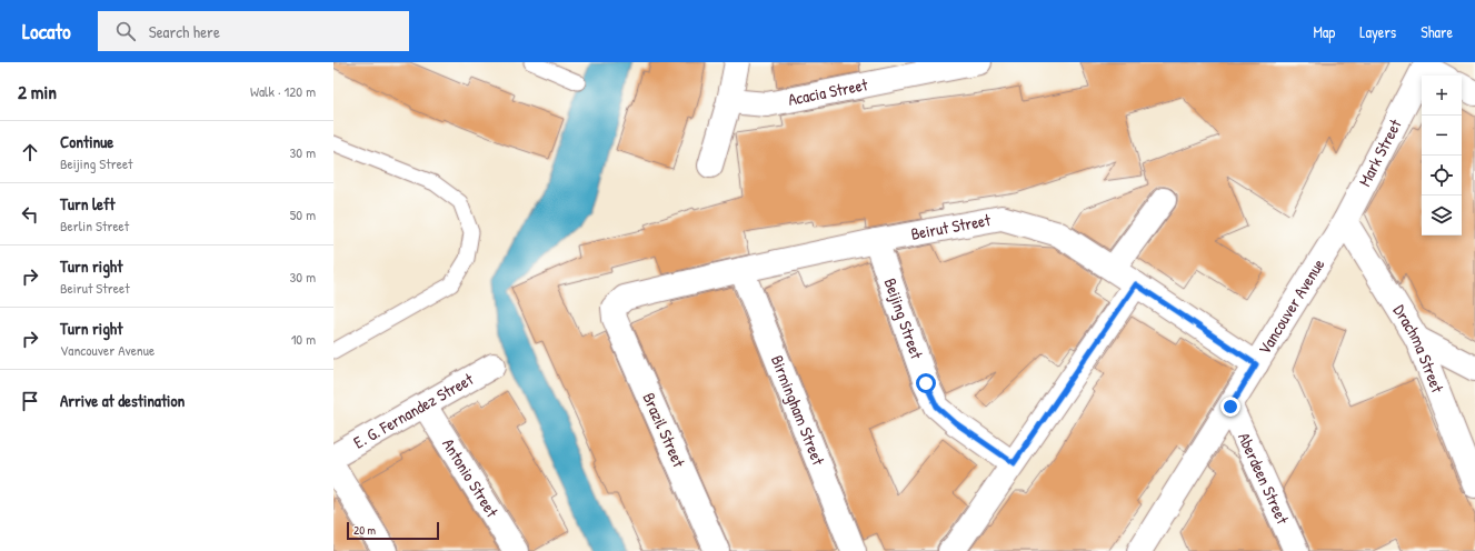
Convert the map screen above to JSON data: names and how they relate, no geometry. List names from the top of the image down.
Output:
{
  "streets": {
    "street": [
      "Acacia Street",
      "Mark Street",
      "Beirut Street",
      "Vancouver Avenue",
      "Beijing Street",
      "Drachma Street",
      "E. G. Fernandez Street",
      "Birmingham Street",
      "Brazil Street",
      "Antonio Street",
      "Aberdeen Street"
    ]
  },
  "crossings": [
    ["Mark Street", "Vancouver Avenue"],
    ["Mark Street", "Drachma Street"],
    ["Beirut Street", "Vancouver Avenue"],
    ["Beirut Street", "Beijing Street"],
    ["Beirut Street", "Birmingham Street"],
    ["Beirut Street", "Brazil Street"],
    ["Vancouver Avenue", "Drachma Street"],
    ["Vancouver Avenue", "Aberdeen Street"],
    ["E. G. Fernandez Street", "Antonio Street"]
  ],
  "scale_bar": "20 m",
  "page": {
    "header": "Locato",
    "search": "Search here",
    "nav": ["Map", "Layers", "Share"],
    "heading": ["2 min", "Walk · 120 m"],
    "map_buttons": ["+", "−"],
    "list": [
      ["Continue", "Beijing Street", "30 m"],
      ["Turn left", "Berlin Street", "50 m"],
      ["Turn right", "Beirut Street", "30 m"],
      ["Turn right", "Vancouver Avenue", "10 m"],
      "Arrive at destination"
    ],
    "scale": "20 m"
  }
}
